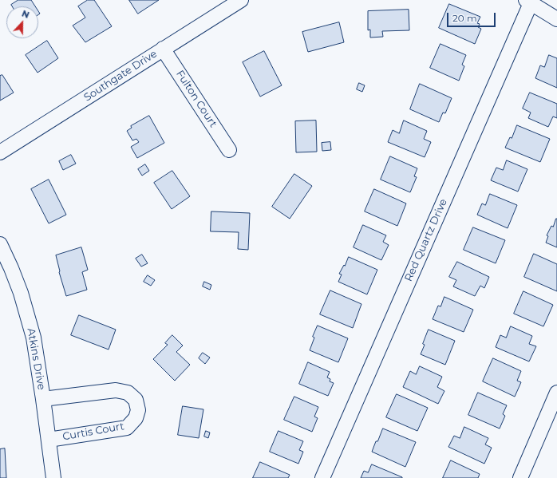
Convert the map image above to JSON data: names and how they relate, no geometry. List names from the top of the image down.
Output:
{
  "streets": {
    "street": [
      "Southgate Drive",
      "Fulton Court",
      "Red Quartz Drive",
      "Atkins Drive",
      "Curtis Court"
    ]
  },
  "crossings": [
    ["Southgate Drive", "Fulton Court"],
    ["Atkins Drive", "Curtis Court"]
  ],
  "scale_bar": "20 m",
  "north": "top"
}
